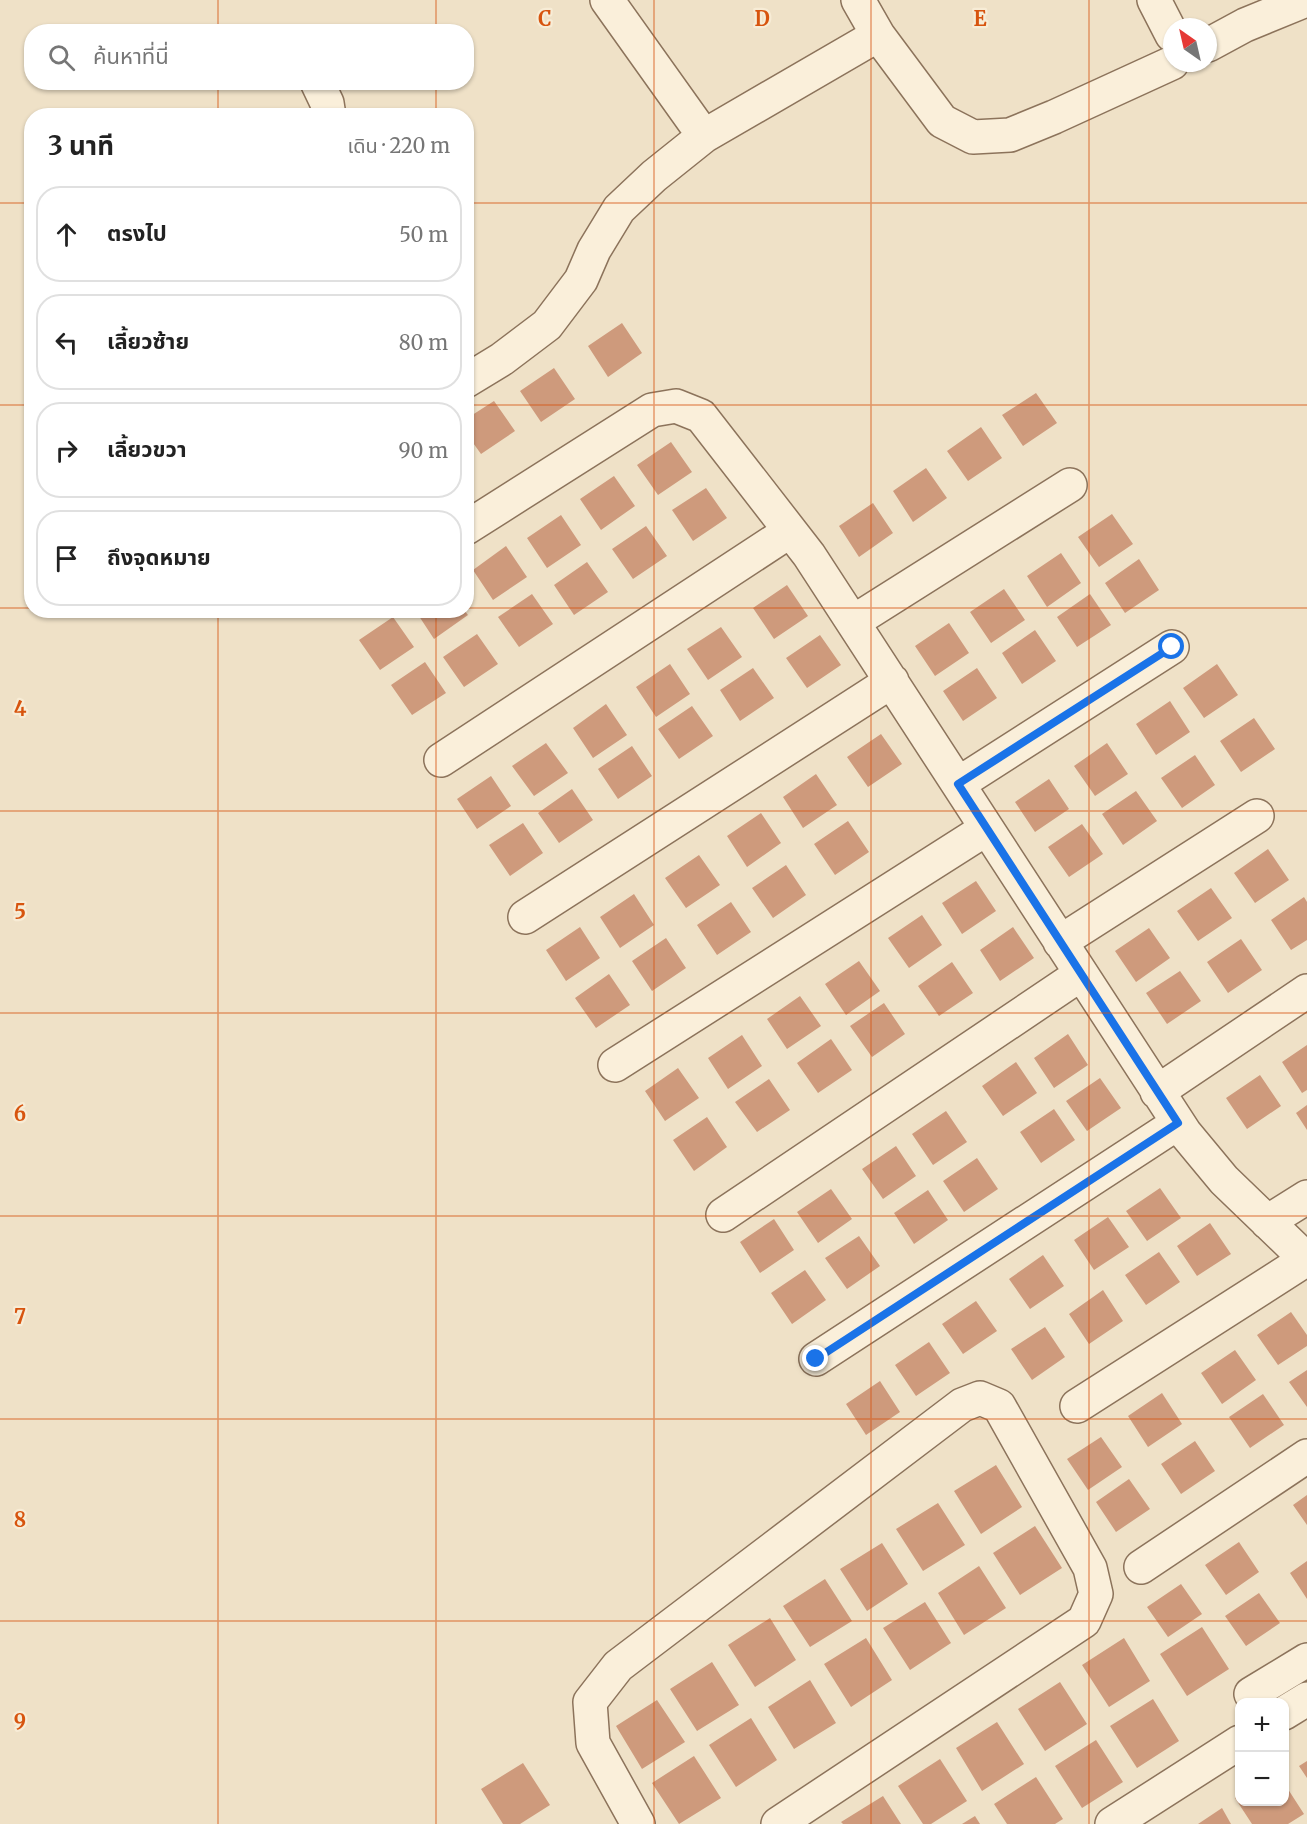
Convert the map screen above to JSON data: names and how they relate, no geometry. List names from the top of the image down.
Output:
{
  "north": "top left",
  "page": {
    "search": "ค้นหาที่นี่",
    "heading": ["3 นาที", "เดิน · 220 m"],
    "list": [
      ["ตรงไป", "50 m"],
      ["เลี้ยวซ้าย", "80 m"],
      ["เลี้ยวขวา", "90 m"],
      "ถึงจุดหมาย"
    ],
    "map_buttons": ["+", "−"]
  },
  "grid": {
    "columns": ["C", "D", "E"],
    "rows": [
      "4",
      "5",
      "6",
      "7",
      "8",
      "9"
    ]
  }
}
